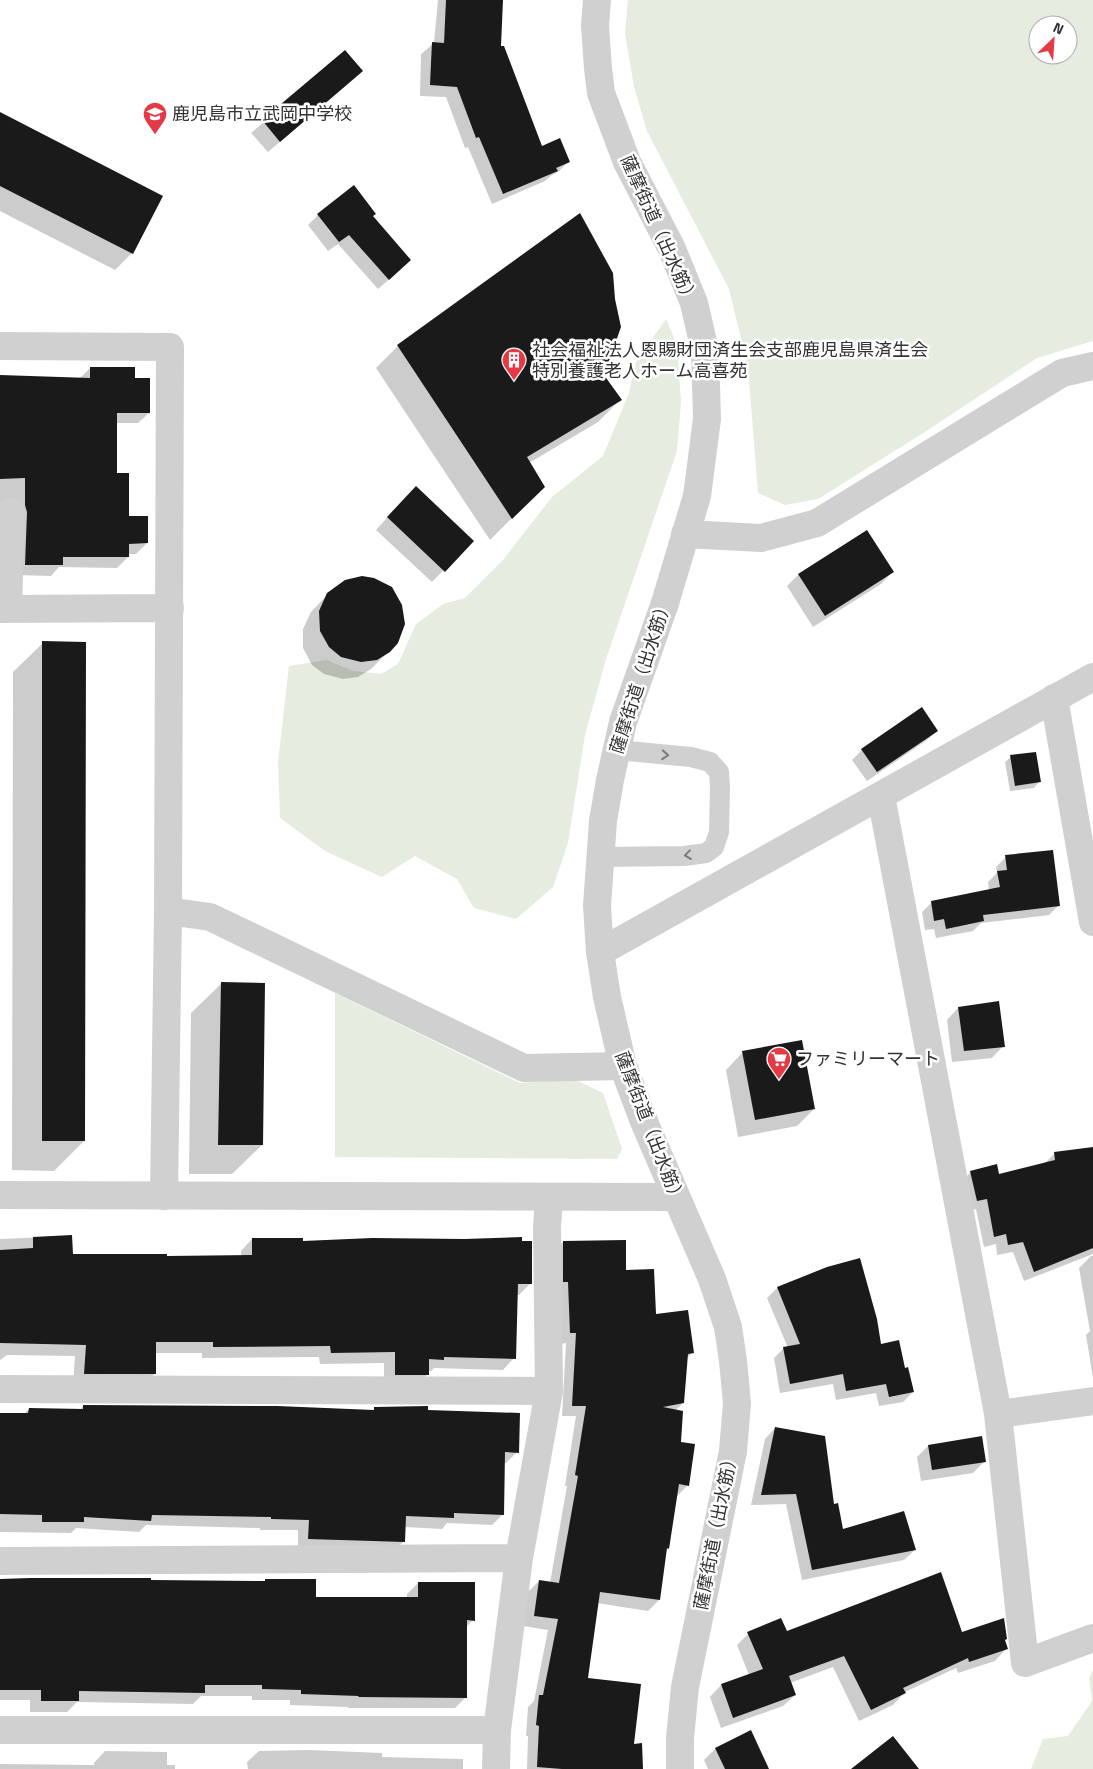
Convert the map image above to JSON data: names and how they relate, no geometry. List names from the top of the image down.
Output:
{
  "streets": {
    "street": ["薩摩街道（出水筋）"]
  },
  "places": {
    "school or university": ["鹿児島市立武岡中学校"],
    "building": ["社会福祉法人恩賜財団済生会支部鹿児島県済生会 特別養護老人ホーム高喜苑"],
    "supermarket": ["ファミリーマート"]
  },
  "north": "top right"
}
